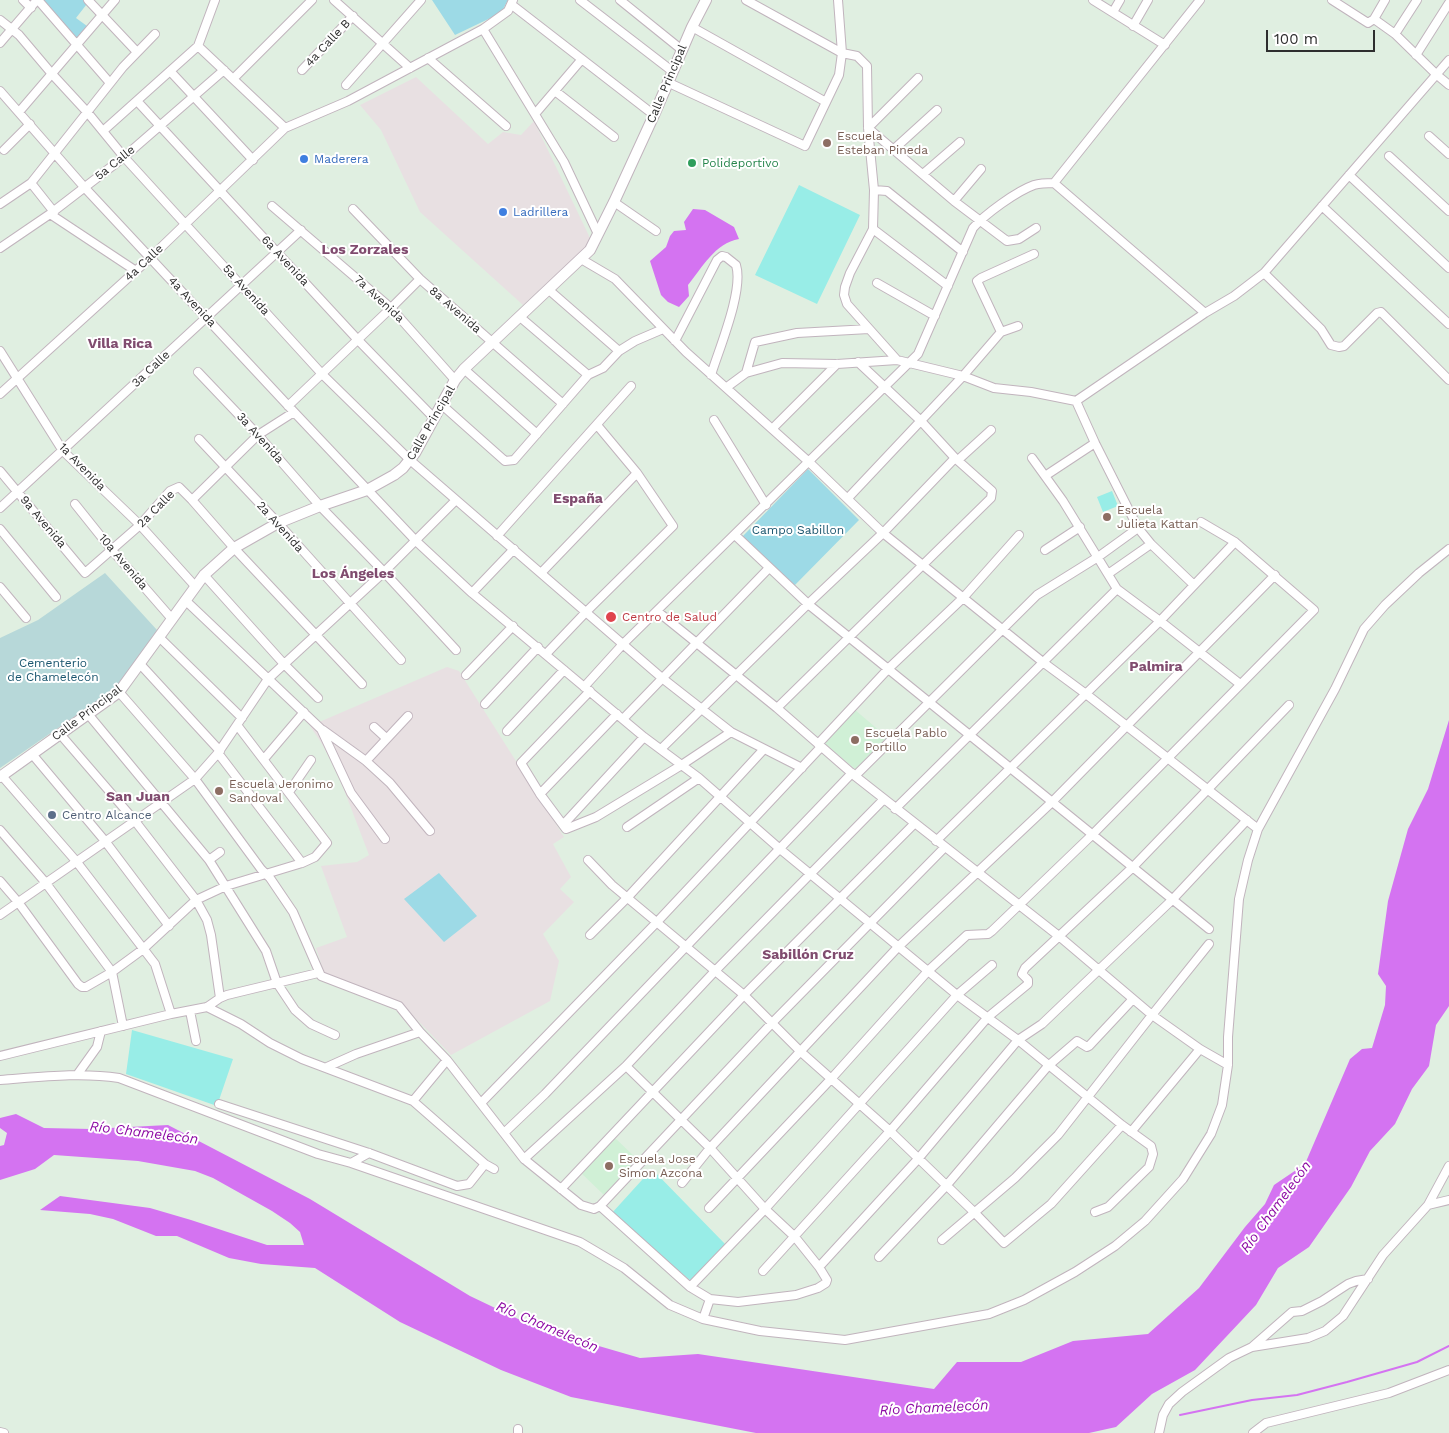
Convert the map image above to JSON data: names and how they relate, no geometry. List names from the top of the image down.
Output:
{
  "streets": {
    "street": [
      "4a Calle B",
      "Calle Principal",
      "5a Calle",
      "6a Avenida",
      "4a Calle",
      "5a Avenida",
      "7a Avenida",
      "4a Avenida",
      "8a Avenida",
      "3a Calle",
      "3a Avenida",
      "1a Avenida",
      "2a Calle",
      "9a Avenida",
      "2a Avenida",
      "10a Avenida"
    ]
  },
  "crossings": [
    ["Calle Principal", "6a Avenida"],
    ["Calle Principal", "5a Avenida"],
    ["Calle Principal", "7a Avenida"],
    ["Calle Principal", "4a Avenida"],
    ["Calle Principal", "8a Avenida"],
    ["Calle Principal", "3a Avenida"],
    ["Calle Principal", "1a Avenida"],
    ["Calle Principal", "2a Avenida"],
    ["Calle Principal", "10a Avenida"],
    ["5a Calle", "6a Avenida"],
    ["5a Calle", "5a Avenida"],
    ["5a Calle", "4a Avenida"],
    ["6a Avenida", "4a Calle"],
    ["6a Avenida", "3a Calle"],
    ["6a Avenida", "2a Calle"],
    ["4a Calle", "5a Avenida"],
    ["4a Calle", "4a Avenida"],
    ["4a Calle", "1a Avenida"],
    ["5a Avenida", "3a Calle"],
    ["5a Avenida", "2a Calle"],
    ["7a Avenida", "3a Calle"],
    ["7a Avenida", "2a Calle"],
    ["4a Avenida", "3a Calle"],
    ["4a Avenida", "2a Calle"],
    ["8a Avenida", "2a Calle"],
    ["3a Calle", "1a Avenida"],
    ["3a Calle", "9a Avenida"],
    ["3a Avenida", "2a Calle"],
    ["1a Avenida", "2a Calle"],
    ["2a Calle", "9a Avenida"],
    ["2a Calle", "2a Avenida"],
    ["2a Calle", "10a Avenida"]
  ],
  "districts": [
    "Los Zorzales",
    "Villa Rica",
    "España",
    "Los Ángeles",
    "Palmira",
    "San Juan",
    "Sabillón Cruz"
  ],
  "water": ["Río Chamelecón"],
  "parks": ["Campo Sabillon", "Cementerio de Chamelecón"],
  "places": [
    "Escuela Esteban Pineda",
    "Maderera",
    "Polideportivo",
    "Ladrillera",
    "Escuela Julieta Kattan",
    "Centro de Salud",
    "Escuela Pablo Portillo",
    "Escuela Jeronimo Sandoval",
    "Centro Alcance",
    "Escuela Jose Simon Azcona"
  ],
  "scale_bar": "100 m"
}
